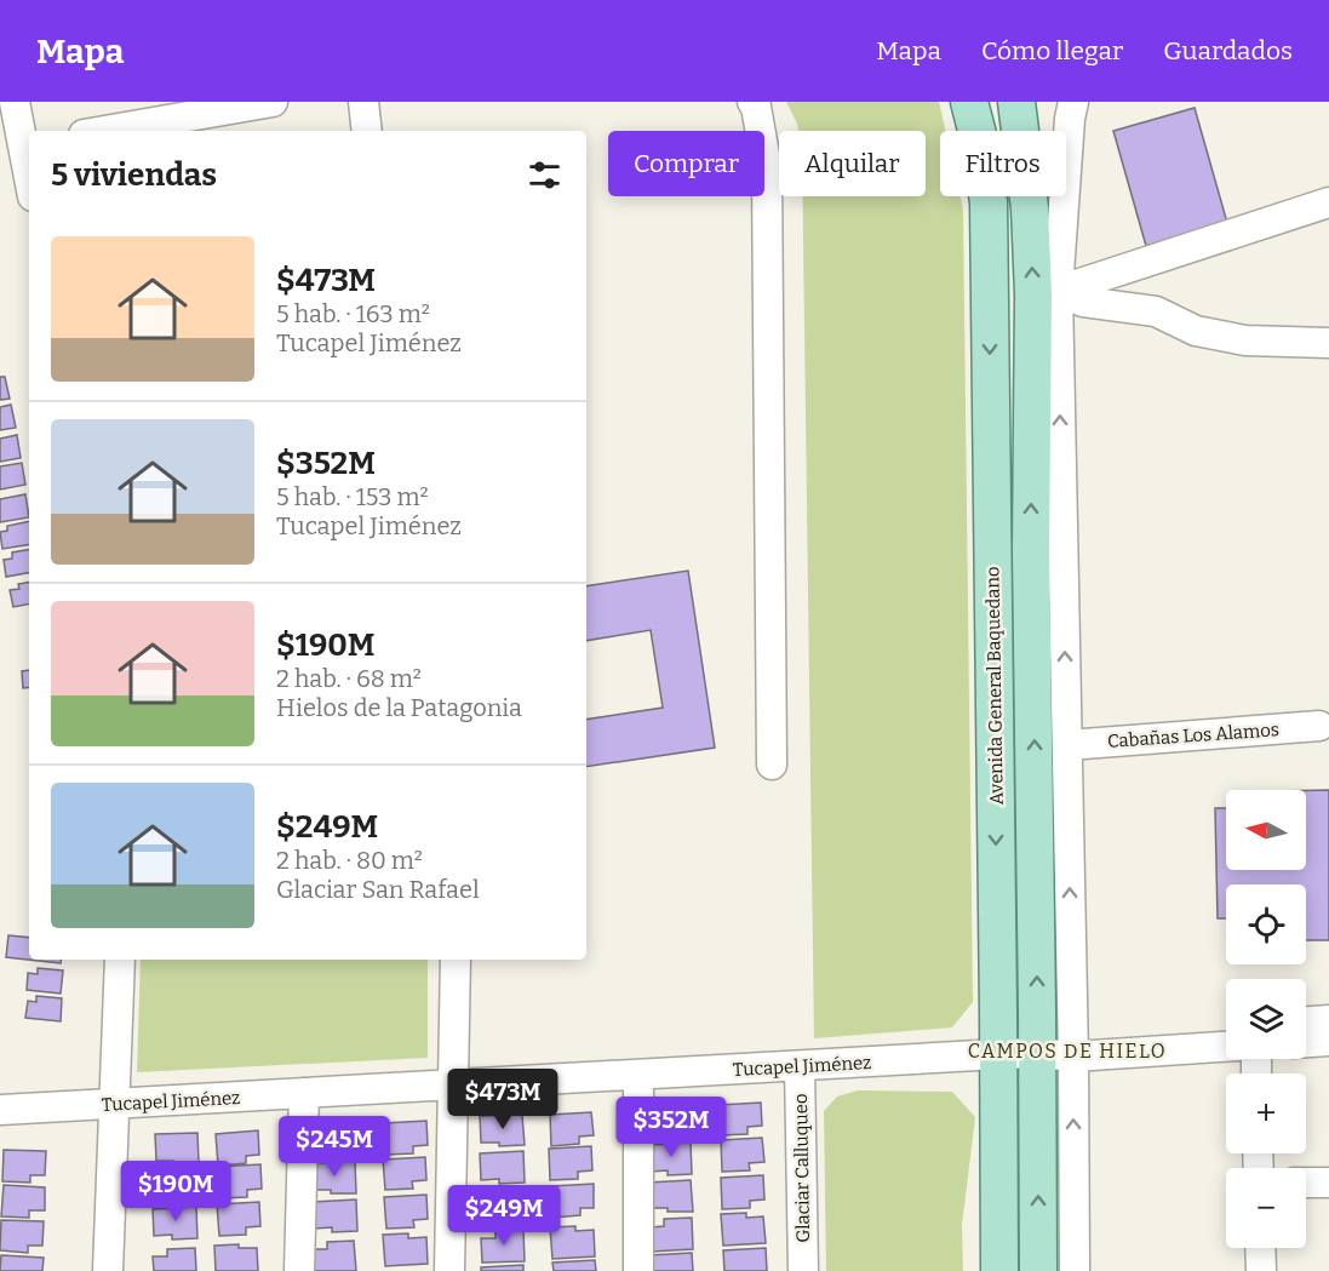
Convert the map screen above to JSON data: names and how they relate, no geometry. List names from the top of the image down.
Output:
{
  "streets": {
    "main road": ["Avenida General Baquedano"],
    "street": ["Cabañas Los Alamos", "Tucapel Jiménez", "Glaciar Calluqueo"]
  },
  "crossings": [
    ["Avenida General Baquedano", "Tucapel Jiménez"],
    ["Tucapel Jiménez", "Glaciar Calluqueo"]
  ],
  "districts": ["CAMPOS DE HIELO"],
  "north": "left",
  "page": {
    "header": "Mapa",
    "nav": ["Mapa", "Cómo llegar", "Guardados"],
    "chip": ["Comprar", "Alquilar", "Filtros"],
    "heading": "5 viviendas",
    "list": [
      {
        "name": "$473M",
        "note": "5 hab. · 163 m² · Tucapel Jiménez"
      },
      {
        "name": "$352M",
        "note": "5 hab. · 153 m² · Tucapel Jiménez"
      },
      {
        "name": "$190M",
        "note": "2 hab. · 68 m² · Hielos de la Patagonia"
      },
      {
        "name": "$249M",
        "note": "2 hab. · 80 m² · Glaciar San Rafael"
      }
    ],
    "map_buttons": ["+", "−"],
    "price": [
      "$473M",
      "$352M",
      "$245M",
      "$190M",
      "$249M"
    ]
  }
}
